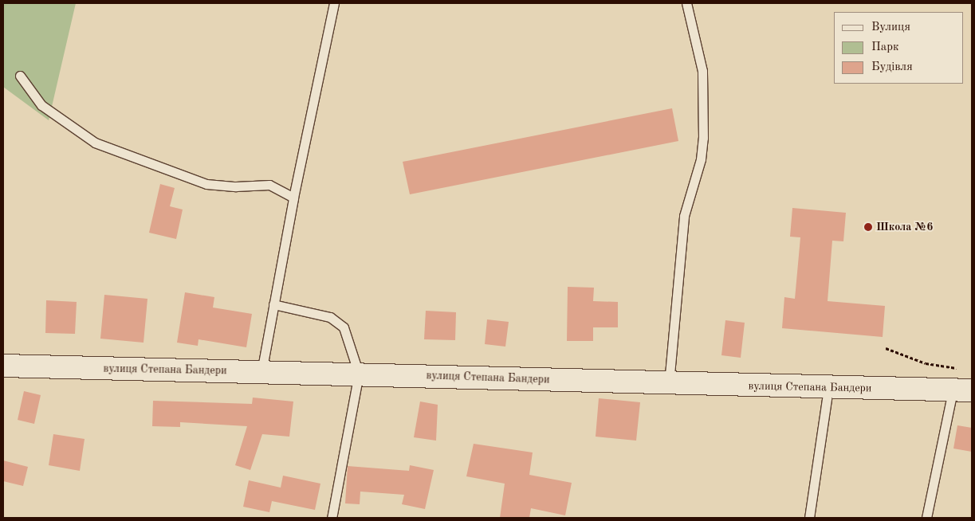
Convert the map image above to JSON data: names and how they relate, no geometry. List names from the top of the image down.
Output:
{
  "streets": {
    "main road": ["вулиця Степана Бандери"]
  },
  "places": ["Школа №6"],
  "legend": ["Вулиця", "Парк", "Будівля"]
}
